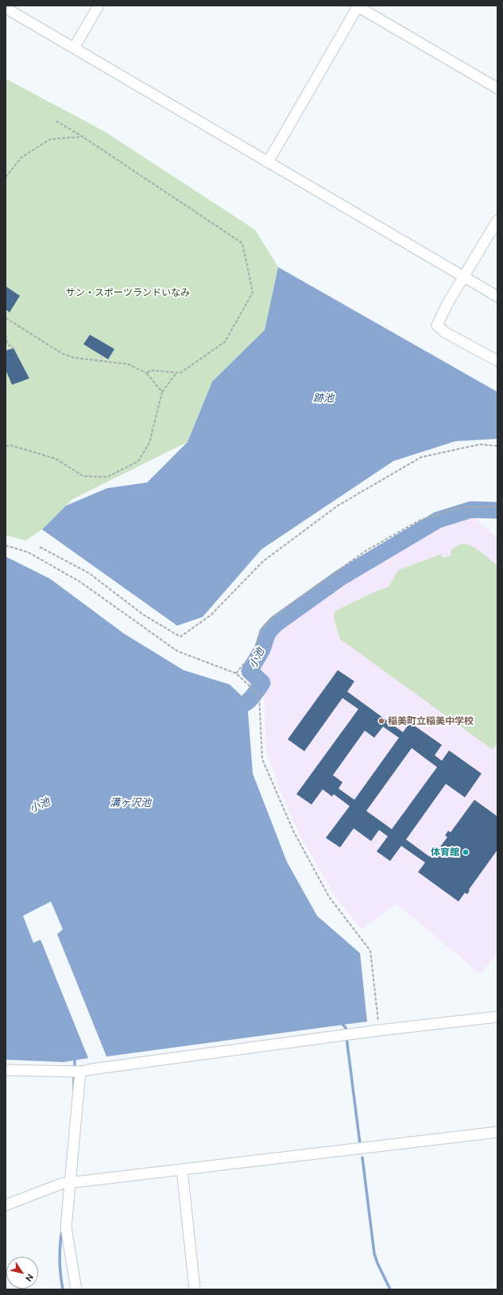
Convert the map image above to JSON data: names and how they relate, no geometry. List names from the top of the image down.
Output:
{
  "water": ["跡池", "小池", "溝ヶ沢池"],
  "parks": ["サン・スポーツランドいなみ"],
  "places": ["稲美町立稲美中学校", "体育館"],
  "north": "bottom right"
}
